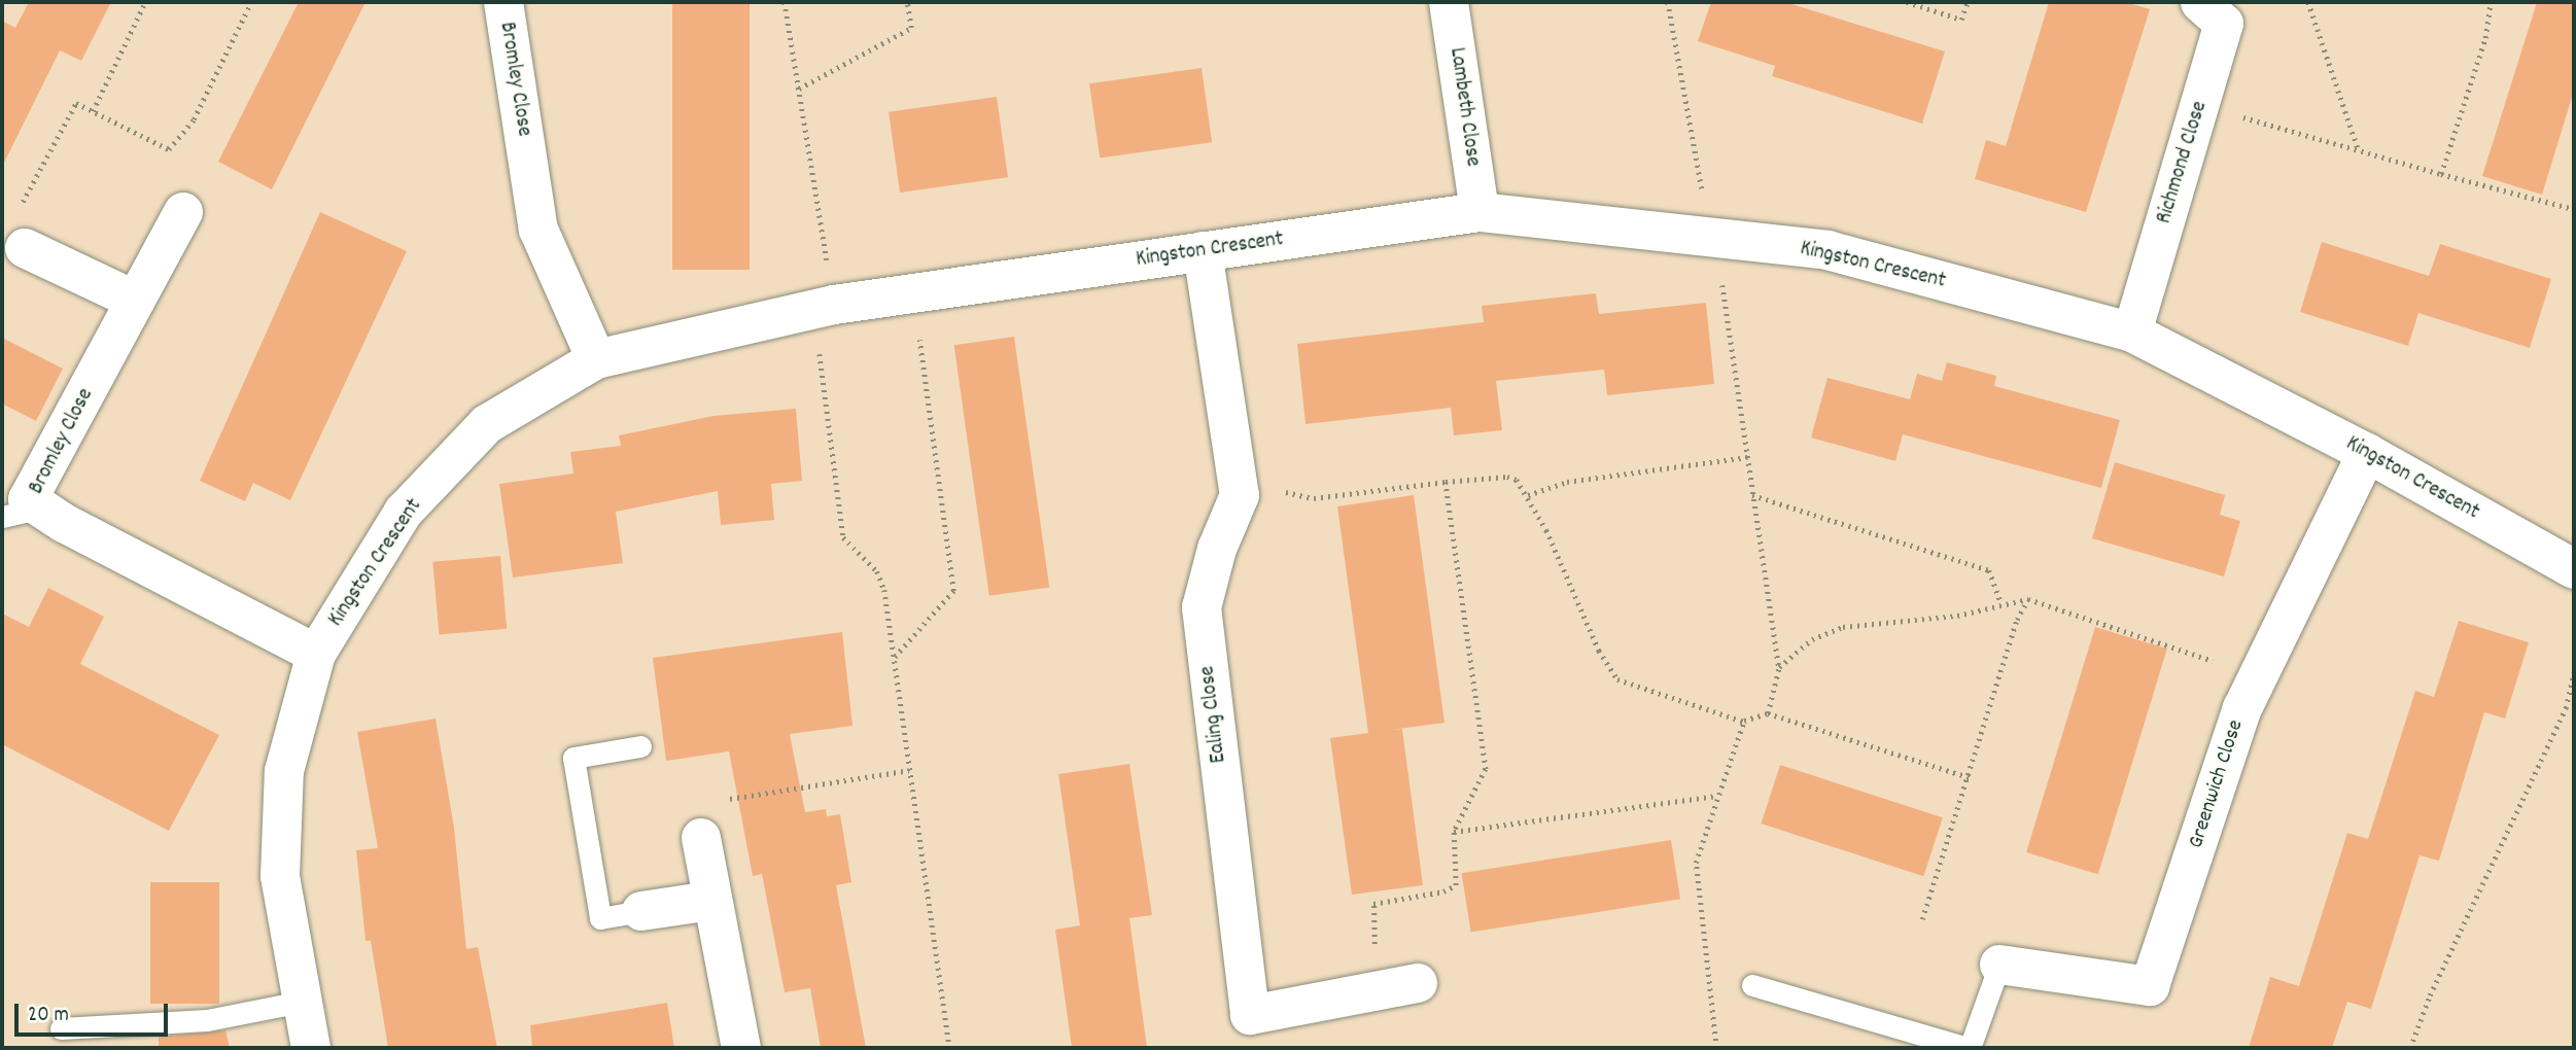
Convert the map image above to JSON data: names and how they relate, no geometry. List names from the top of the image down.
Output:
{
  "streets": {
    "street": [
      "Bromley Close",
      "Lambeth Close",
      "Richmond Close",
      "Kingston Crescent",
      "Ealing Close",
      "Greenwich Close"
    ]
  },
  "crossings": [
    ["Bromley Close", "Kingston Crescent"],
    ["Lambeth Close", "Kingston Crescent"],
    ["Richmond Close", "Kingston Crescent"],
    ["Kingston Crescent", "Greenwich Close"]
  ],
  "scale_bar": "20 m"
}
